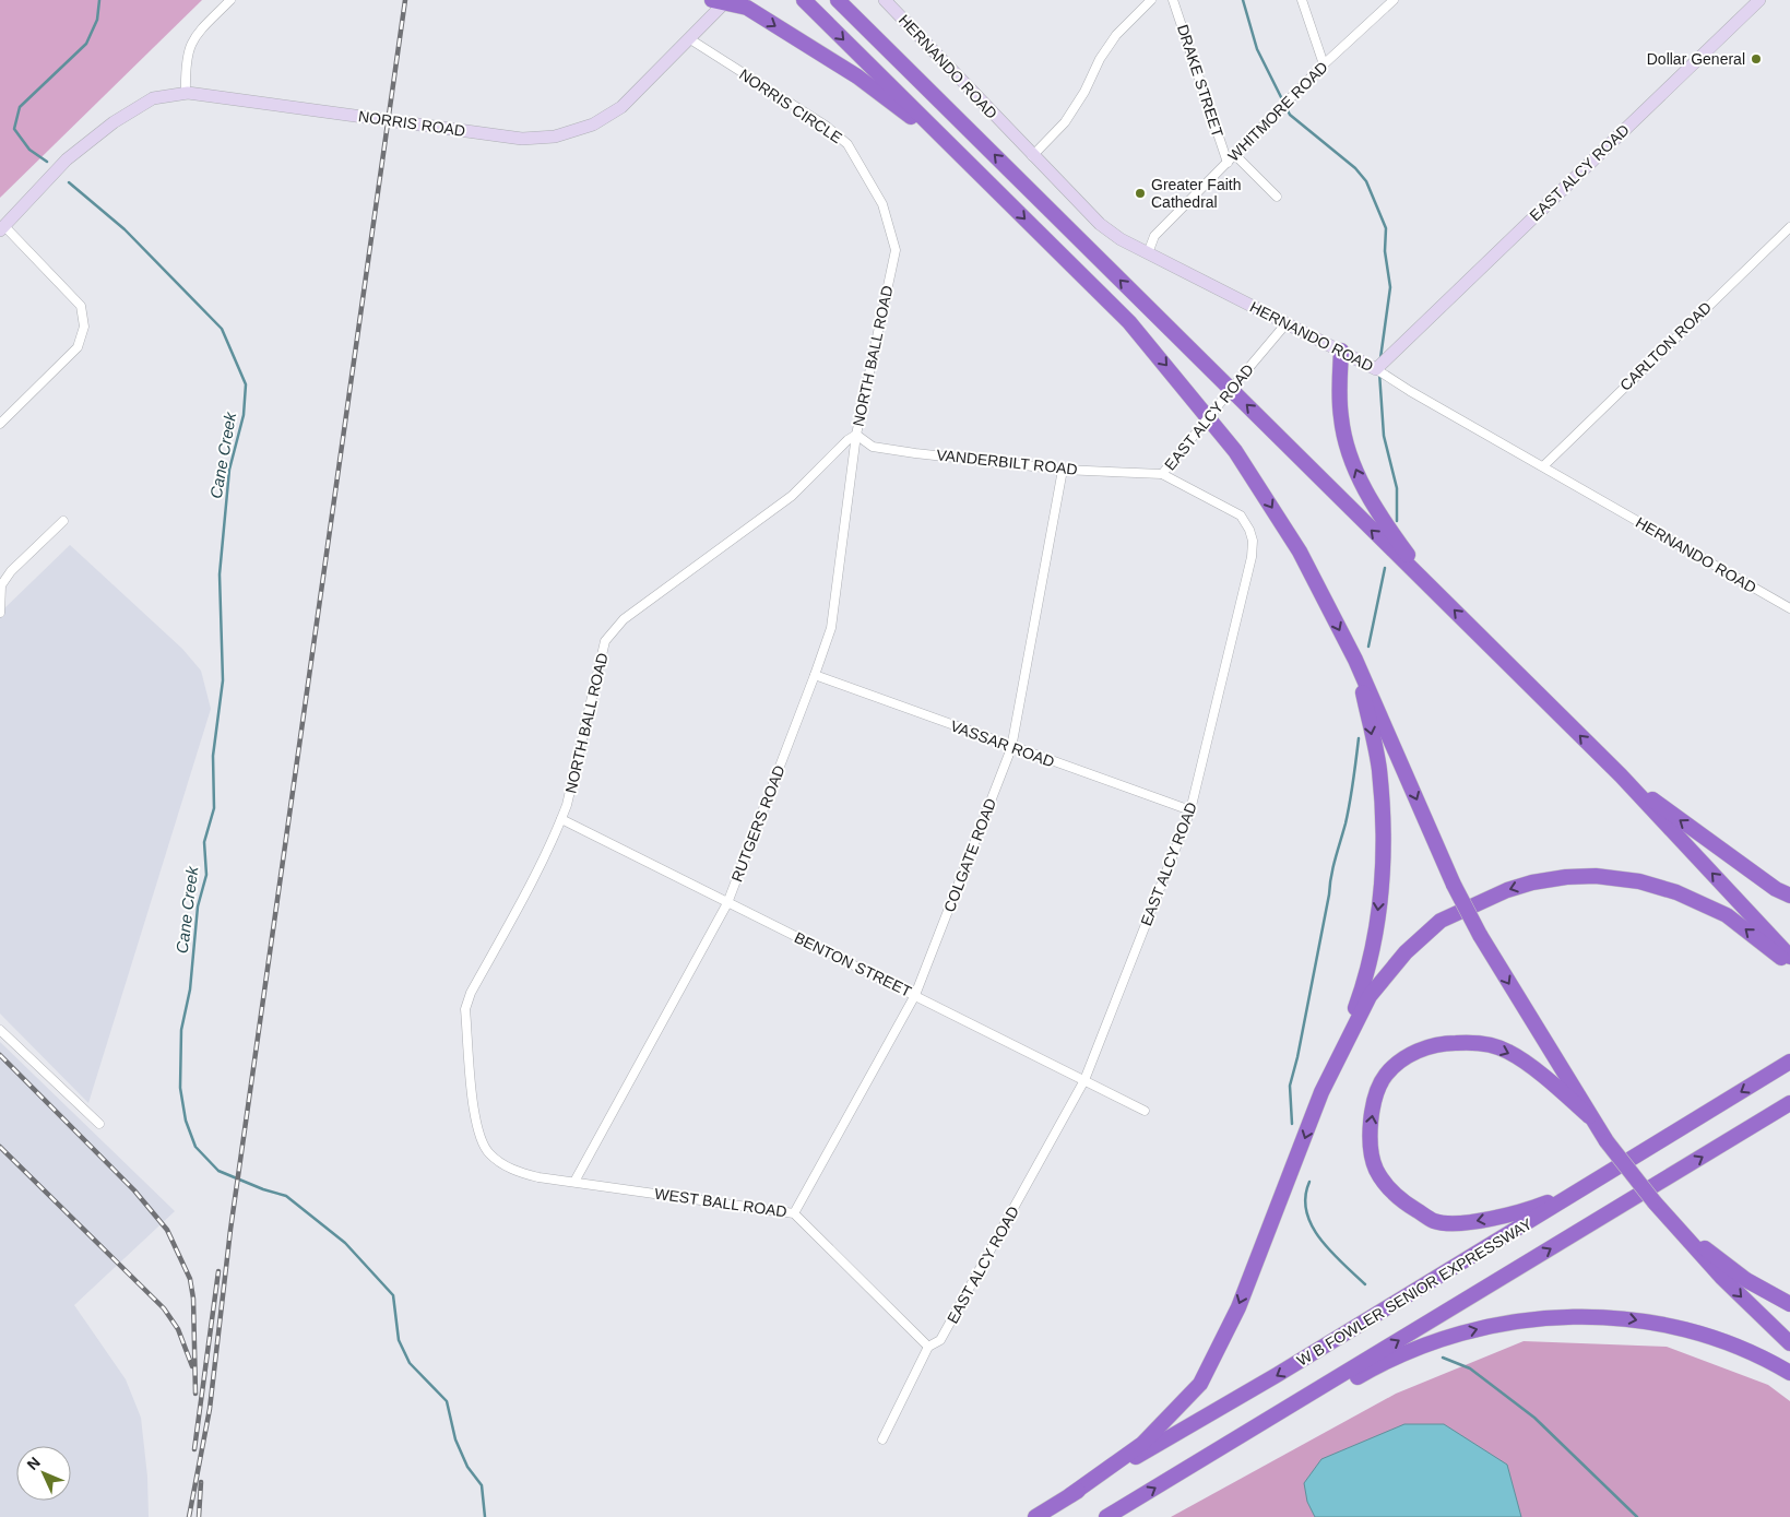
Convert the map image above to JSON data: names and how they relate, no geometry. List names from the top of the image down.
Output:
{
  "streets": {
    "highway": ["W B FOWLER SENIOR EXPRESSWAY"],
    "main road": ["HERNANDO ROAD", "NORRIS ROAD", "EAST ALCY ROAD"],
    "street": [
      "DRAKE STREET",
      "NORRIS CIRCLE",
      "WHITMORE ROAD",
      "CARLTON ROAD",
      "NORTH BALL ROAD",
      "VANDERBILT ROAD",
      "VASSAR ROAD",
      "RUTGERS ROAD",
      "COLGATE ROAD",
      "BENTON STREET",
      "WEST BALL ROAD"
    ]
  },
  "crossings": [
    ["HERNANDO ROAD", "WHITMORE ROAD"],
    ["HERNANDO ROAD", "EAST ALCY ROAD"],
    ["HERNANDO ROAD", "CARLTON ROAD"],
    ["DRAKE STREET", "WHITMORE ROAD"],
    ["NORRIS CIRCLE", "NORRIS ROAD"],
    ["NORRIS CIRCLE", "NORTH BALL ROAD"],
    ["EAST ALCY ROAD", "VANDERBILT ROAD"],
    ["EAST ALCY ROAD", "VASSAR ROAD"],
    ["EAST ALCY ROAD", "BENTON STREET"],
    ["EAST ALCY ROAD", "WEST BALL ROAD"],
    ["NORTH BALL ROAD", "VANDERBILT ROAD"],
    ["NORTH BALL ROAD", "RUTGERS ROAD"],
    ["NORTH BALL ROAD", "BENTON STREET"],
    ["NORTH BALL ROAD", "WEST BALL ROAD"],
    ["VANDERBILT ROAD", "RUTGERS ROAD"],
    ["VANDERBILT ROAD", "COLGATE ROAD"],
    ["VASSAR ROAD", "RUTGERS ROAD"],
    ["VASSAR ROAD", "COLGATE ROAD"],
    ["RUTGERS ROAD", "BENTON STREET"],
    ["RUTGERS ROAD", "WEST BALL ROAD"],
    ["COLGATE ROAD", "BENTON STREET"],
    ["COLGATE ROAD", "WEST BALL ROAD"]
  ],
  "water": ["Cane Creek"],
  "places": ["Dollar General", "Greater Faith Cathedral"],
  "north": "top left"
}
